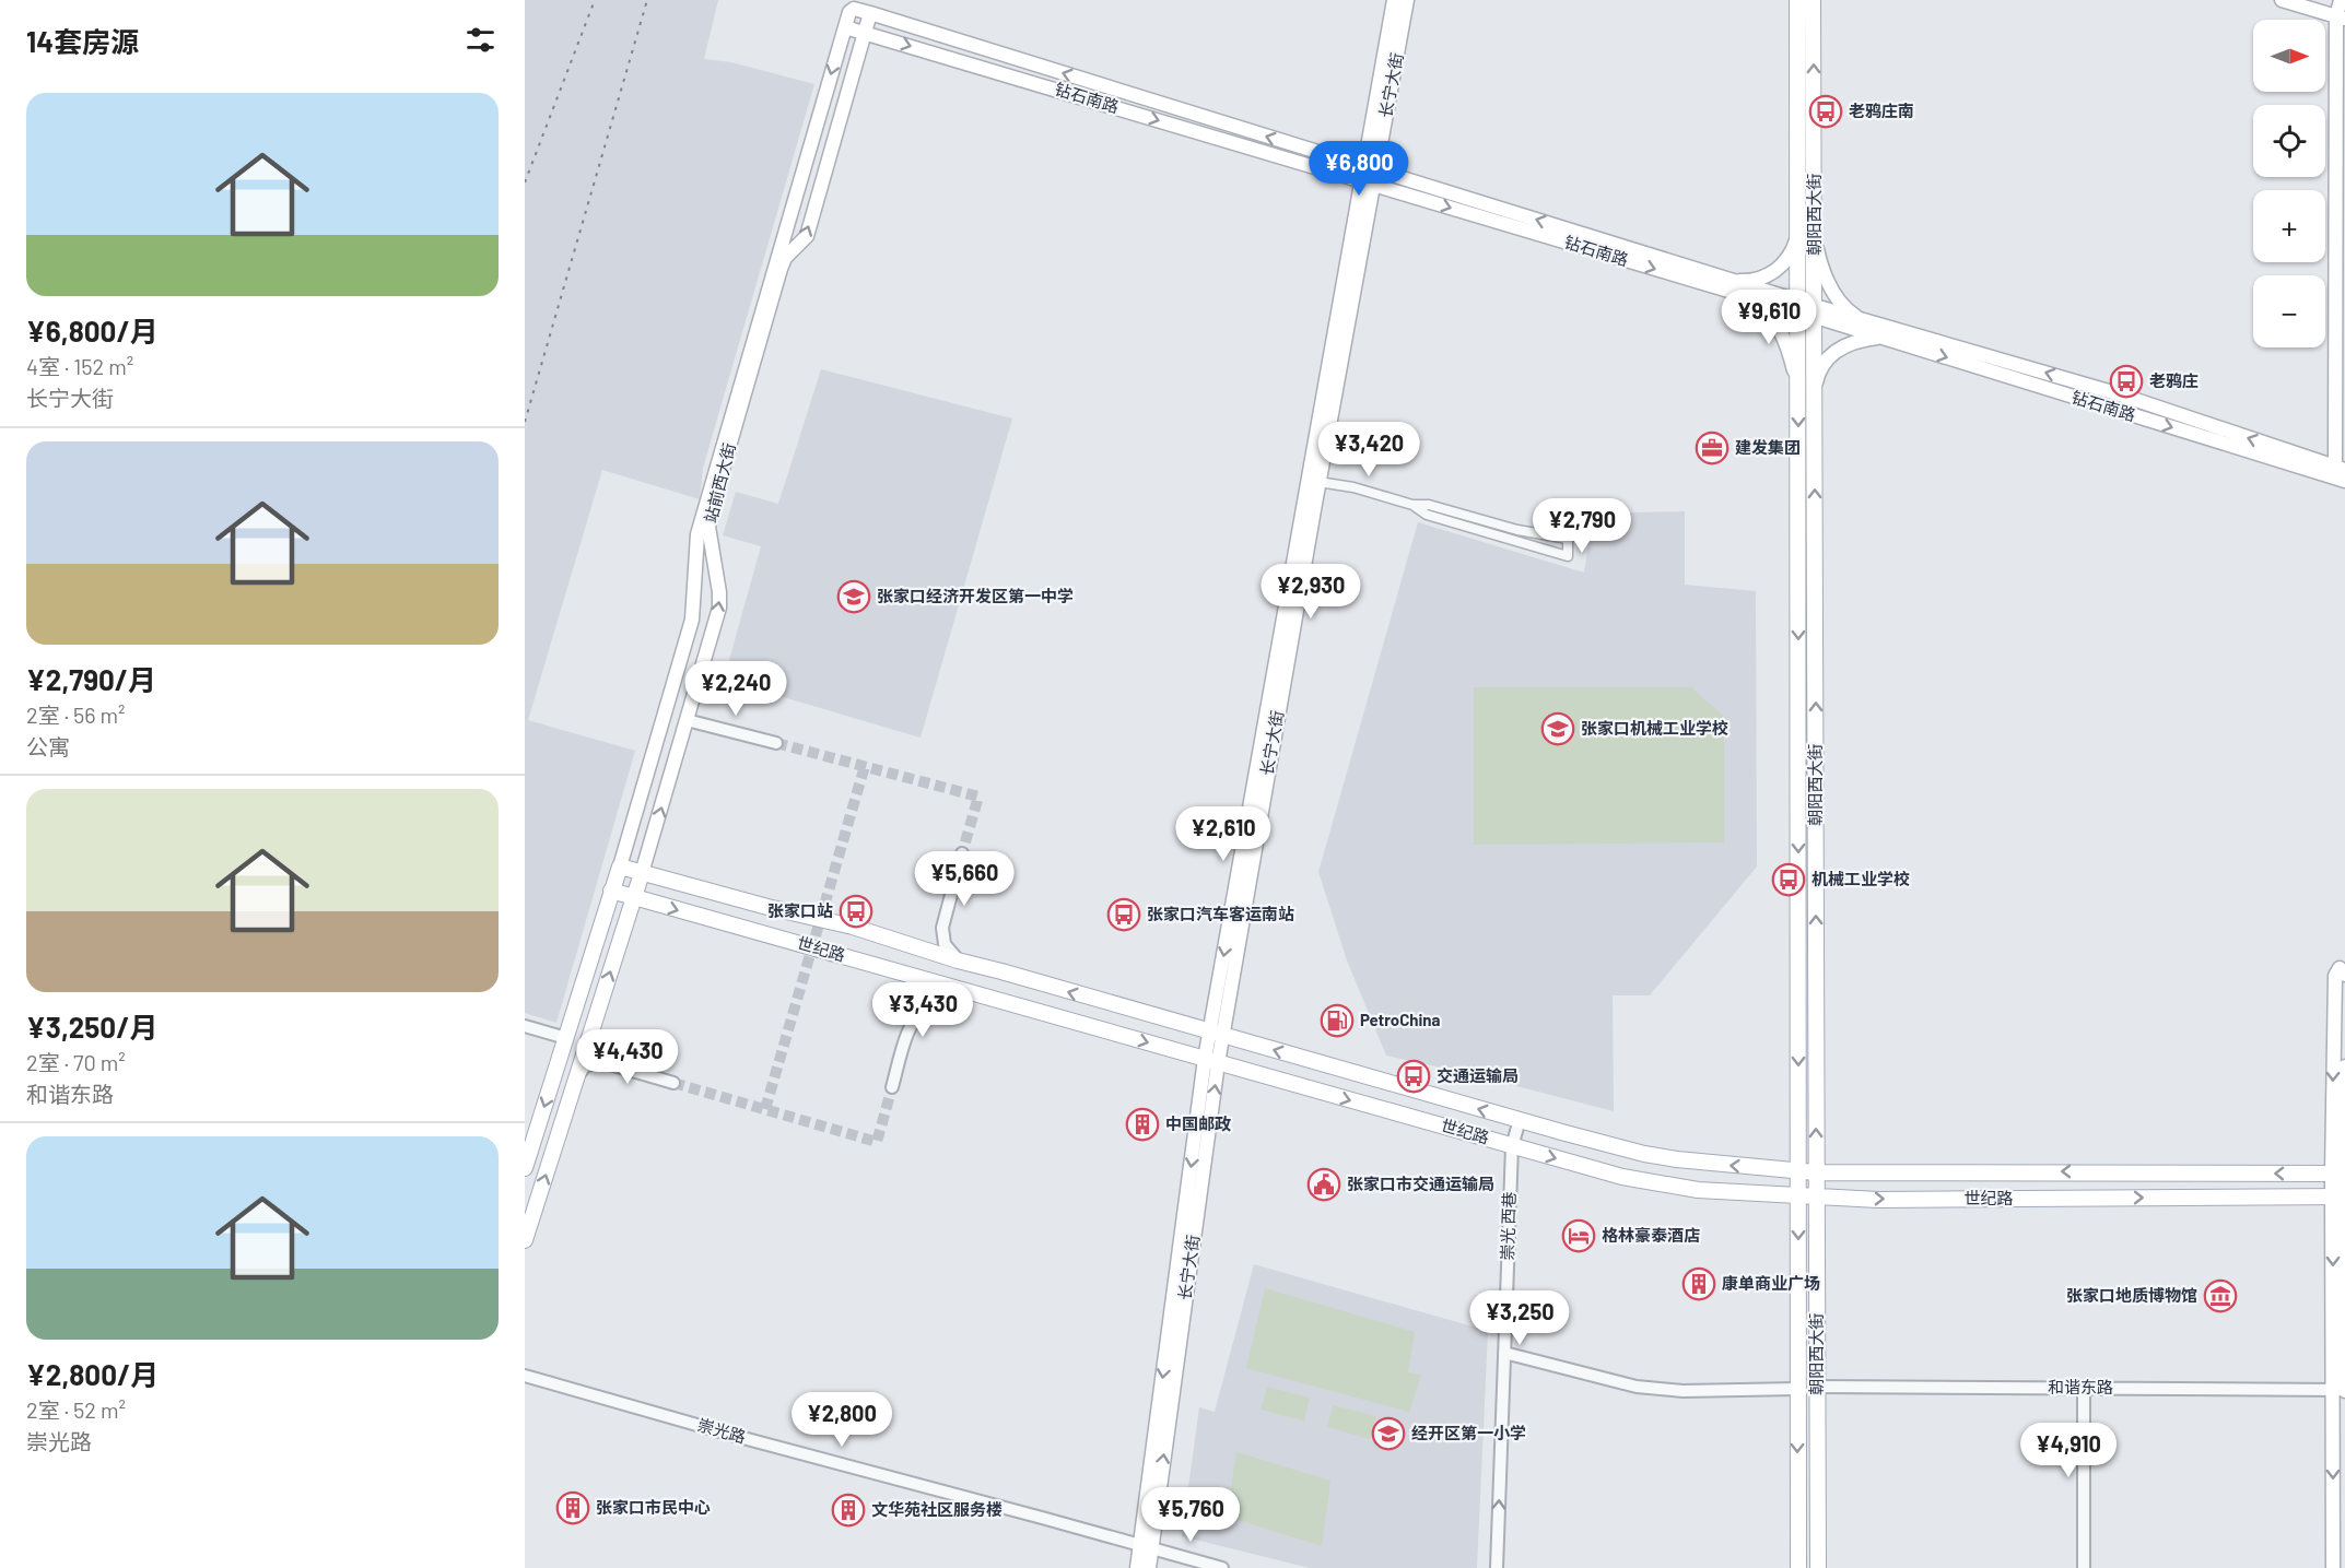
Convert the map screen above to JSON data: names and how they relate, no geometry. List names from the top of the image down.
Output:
{
  "streets": {
    "main road": [
      "长宁大街",
      "钻石南路",
      "朝阳西大街",
      "站前西大街",
      "世纪路"
    ],
    "street": ["崇光 西巷", "和谐东路", "崇光路"]
  },
  "crossings": [
    ["长宁大街", "钻石南路"],
    ["长宁大街", "世纪路"],
    ["长宁大街", "崇光路"],
    ["钻石南路", "朝阳西大街"],
    ["钻石南路", "站前西大街"],
    ["朝阳西大街", "世纪路"],
    ["朝阳西大街", "和谐东路"],
    ["站前西大街", "世纪路"],
    ["世纪路", "崇光 西巷"]
  ],
  "one_way": ["崇光 西巷"],
  "places": {
    "bus stop": [
      "老鸦庄南",
      "老鸦庄",
      "机械工业学校",
      "张家口站",
      "张家口汽车客运南站",
      "交通运输局"
    ],
    "office": ["建发集团"],
    "school or university": ["张家口经济开发区第一中学", "张家口机械工业学校", "经开区第一小学"],
    "fuel station": ["PetroChina"],
    "building": [
      "中国邮政",
      "康单商业广场",
      "张家口市民中心",
      "文华苑社区服务楼"
    ],
    "public building": ["张家口市交通运输局"],
    "hotel": ["格林豪泰酒店"],
    "museum": ["张家口地质博物馆"]
  },
  "north": "right",
  "page": {
    "heading": "14套房源",
    "map_buttons": ["+", "−"],
    "list": [
      {
        "name": "¥6,800/月",
        "note": "4室 · 152 m² · 长宁大街"
      },
      {
        "name": "¥2,790/月",
        "note": "2室 · 56 m² · 公寓"
      },
      {
        "name": "¥3,250/月",
        "note": "2室 · 70 m² · 和谐东路"
      },
      {
        "name": "¥2,800/月",
        "note": "2室 · 52 m² · 崇光路"
      }
    ],
    "price": [
      "¥6,800",
      "¥9,610",
      "¥3,420",
      "¥2,790",
      "¥2,930",
      "¥2,240",
      "¥2,610",
      "¥5,660",
      "¥3,430",
      "¥4,430",
      "¥3,250",
      "¥2,800",
      "¥4,910",
      "¥5,760"
    ]
  }
}
